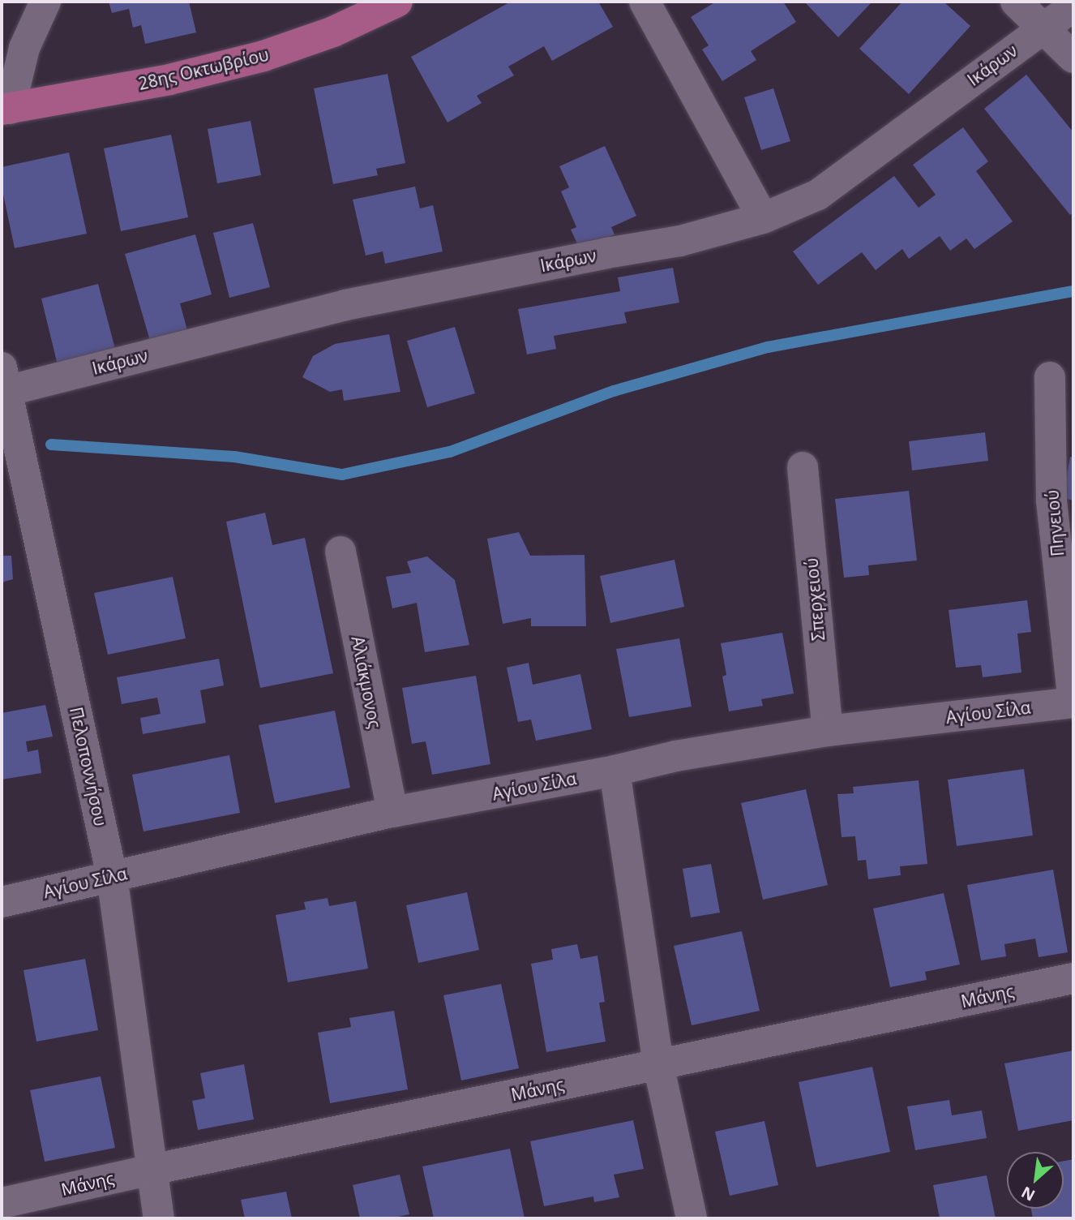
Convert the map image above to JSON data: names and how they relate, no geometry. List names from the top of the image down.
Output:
{
  "streets": {
    "main road": ["28ης Οκτωβρίου"],
    "street": [
      "Ικάρων",
      "Πηνειού",
      "Σπερχειού",
      "Αλιάκμονος",
      "Αγίου Σίλα",
      "Πελοποννήσου",
      "Μάνης"
    ]
  },
  "crossings": [
    ["Ικάρων", "Πελοποννήσου"],
    ["Πηνειού", "Αγίου Σίλα"],
    ["Σπερχειού", "Αγίου Σίλα"],
    ["Αλιάκμονος", "Αγίου Σίλα"],
    ["Αγίου Σίλα", "Πελοποννήσου"],
    ["Πελοποννήσου", "Μάνης"]
  ],
  "north": "bottom left"
}
